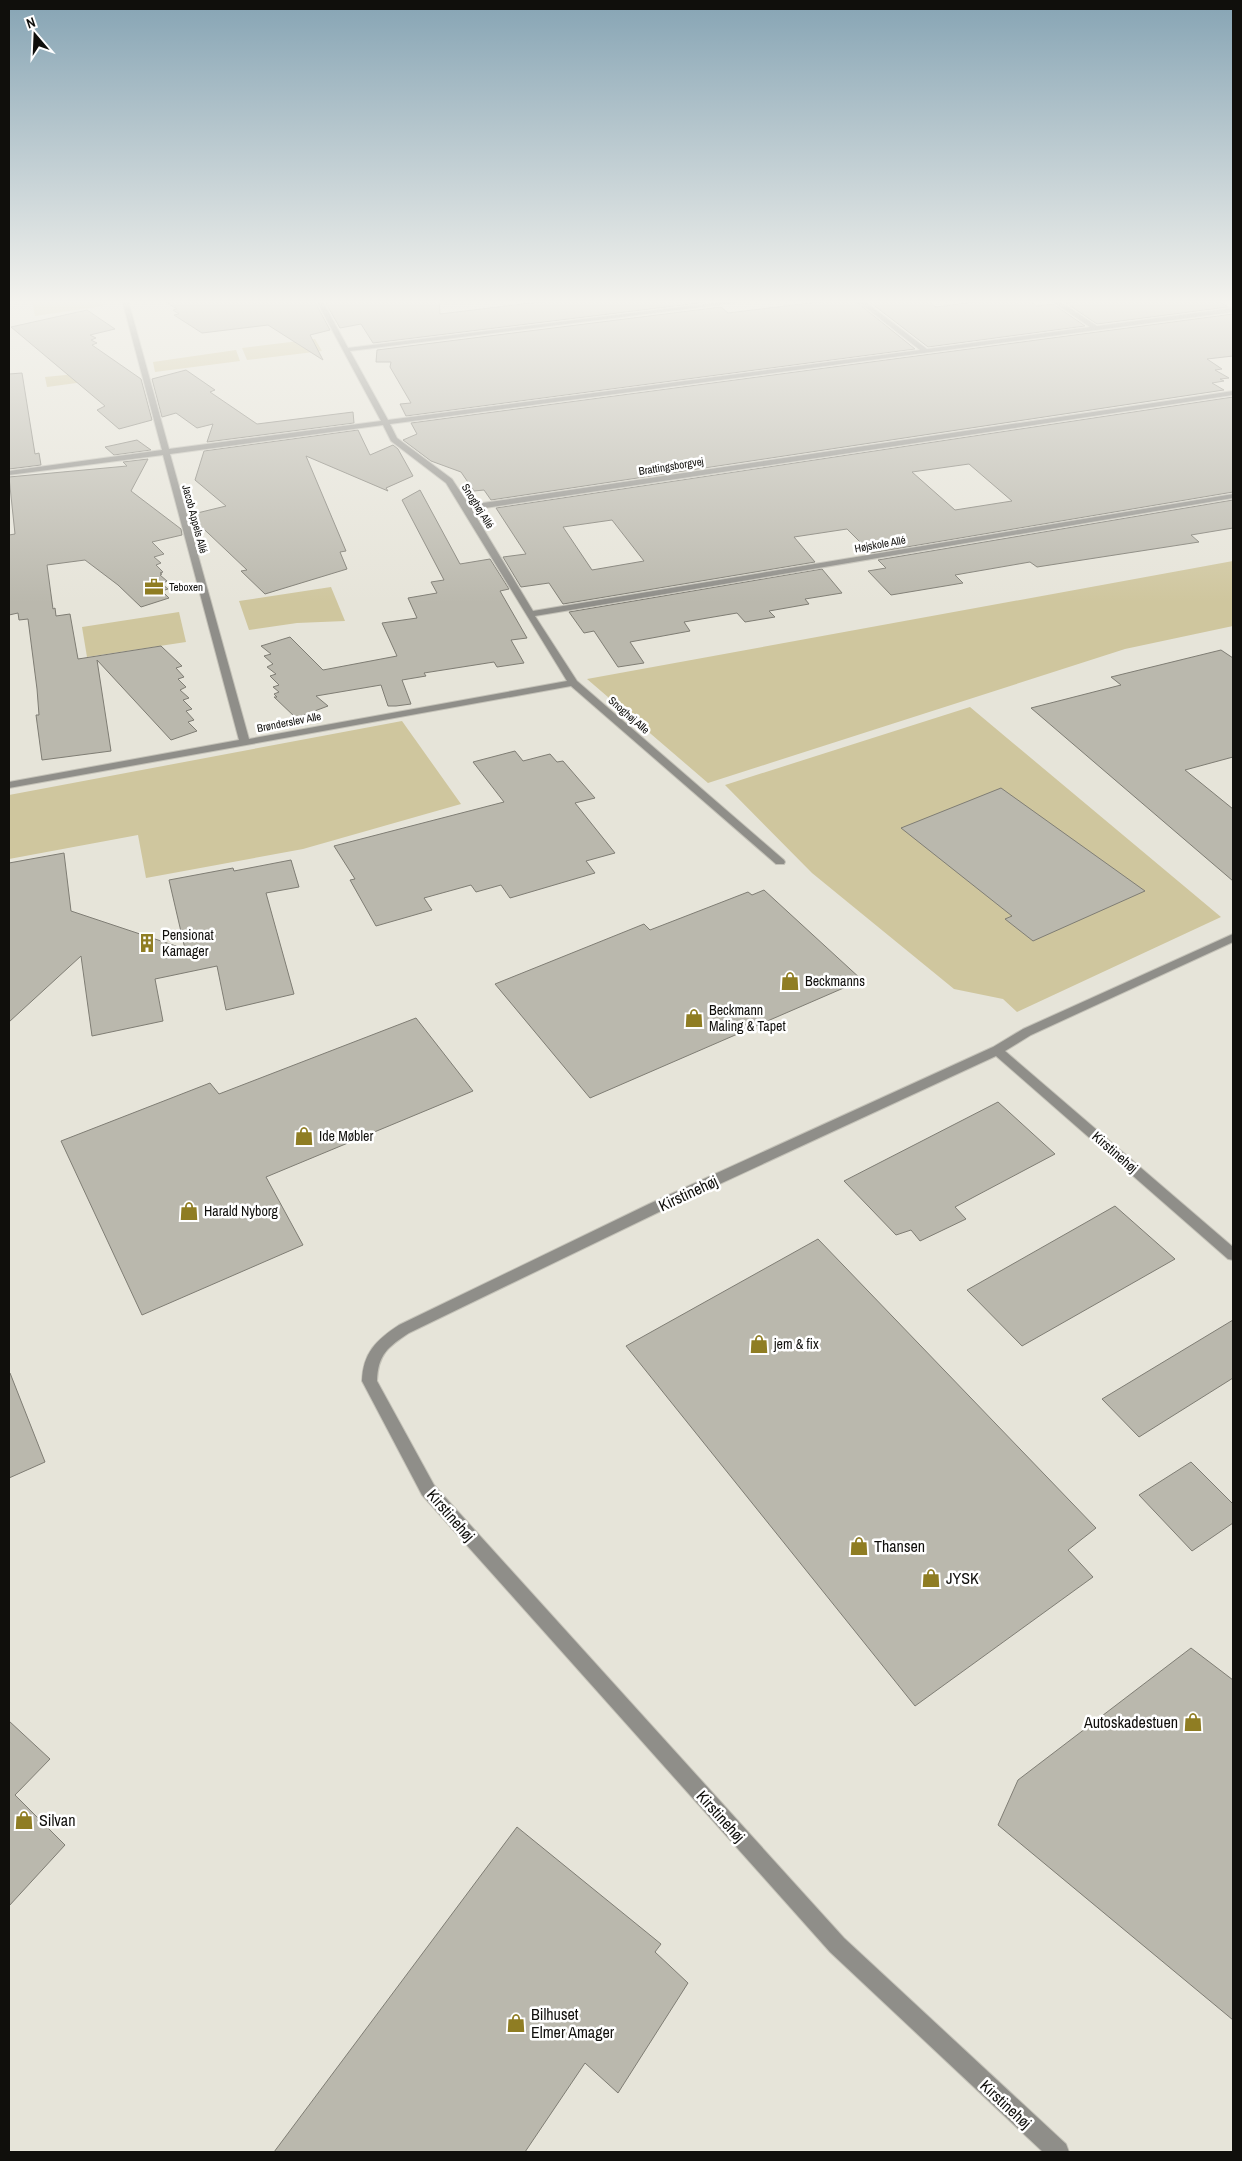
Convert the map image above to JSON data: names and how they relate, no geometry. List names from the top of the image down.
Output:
{
  "streets": {
    "street": [
      "Brattingsborgvej",
      "Snoghøj Allé",
      "Jacob Appels Allé",
      "Højskole Allé",
      "Snoghøj Alle",
      "Brønderslev Alle",
      "Kirstinehøj"
    ]
  },
  "crossings": [
    ["Brattingsborgvej", "Snoghøj Allé"],
    ["Snoghøj Allé", "Snoghøj Alle"],
    ["Jacob Appels Allé", "Brønderslev Alle"],
    ["Højskole Allé", "Snoghøj Alle"],
    ["Snoghøj Alle", "Brønderslev Alle"]
  ],
  "places": {
    "office": ["Teboxen"],
    "building": ["Pensionat Kamager"],
    "shop": [
      "Beckmanns",
      "Beckmann Maling & Tapet",
      "Ide Møbler",
      "Harald Nyborg",
      "jem & fix",
      "Thansen",
      "JYSK",
      "Autoskadestuen",
      "Silvan",
      "Bilhuset Elmer Amager"
    ]
  },
  "north": "top"
}
